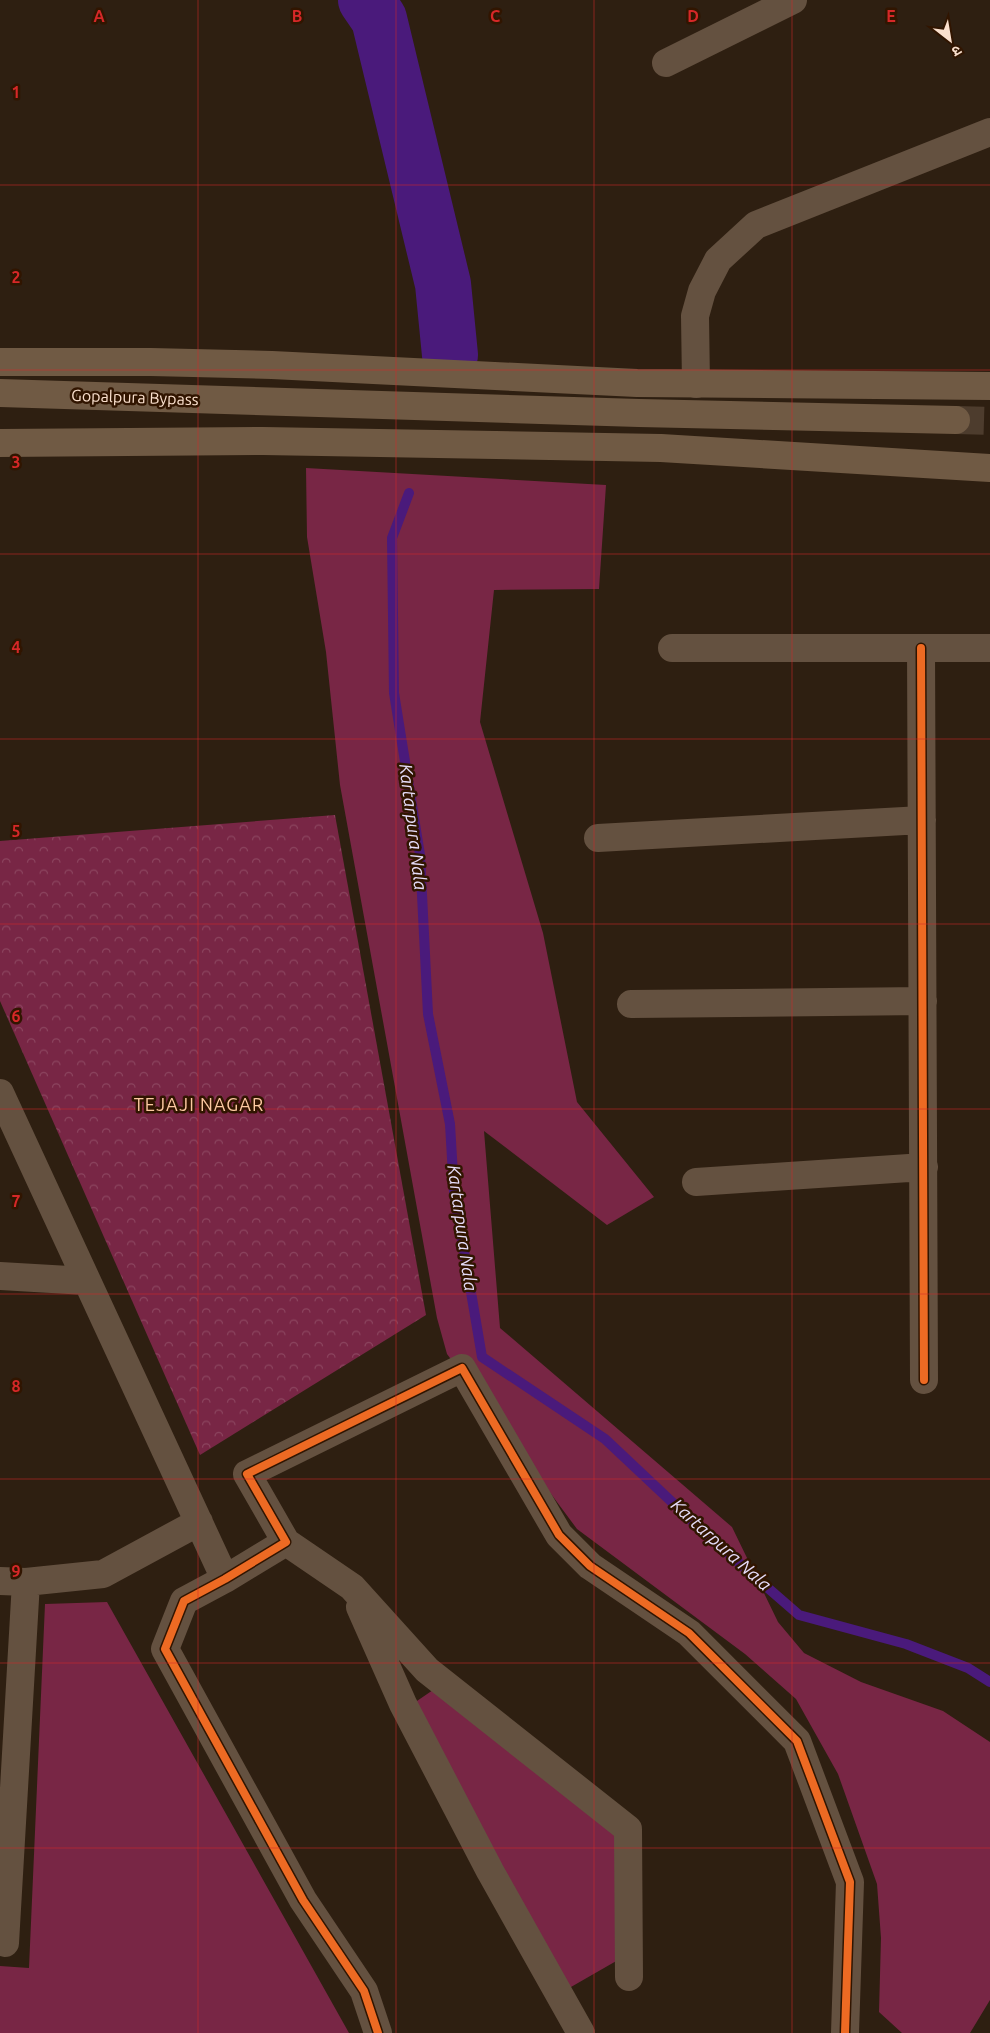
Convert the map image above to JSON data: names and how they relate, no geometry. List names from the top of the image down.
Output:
{
  "streets": {
    "main road": ["Gopalpura Bypass"]
  },
  "districts": ["TEJAJI NAGAR"],
  "water": ["Kartarpura Nala"],
  "north": "bottom right",
  "grid": {
    "columns": [
      "A",
      "B",
      "C",
      "D",
      "E"
    ],
    "rows": [
      "1",
      "2",
      "3",
      "4",
      "5",
      "6",
      "7",
      "8",
      "9"
    ]
  }
}
